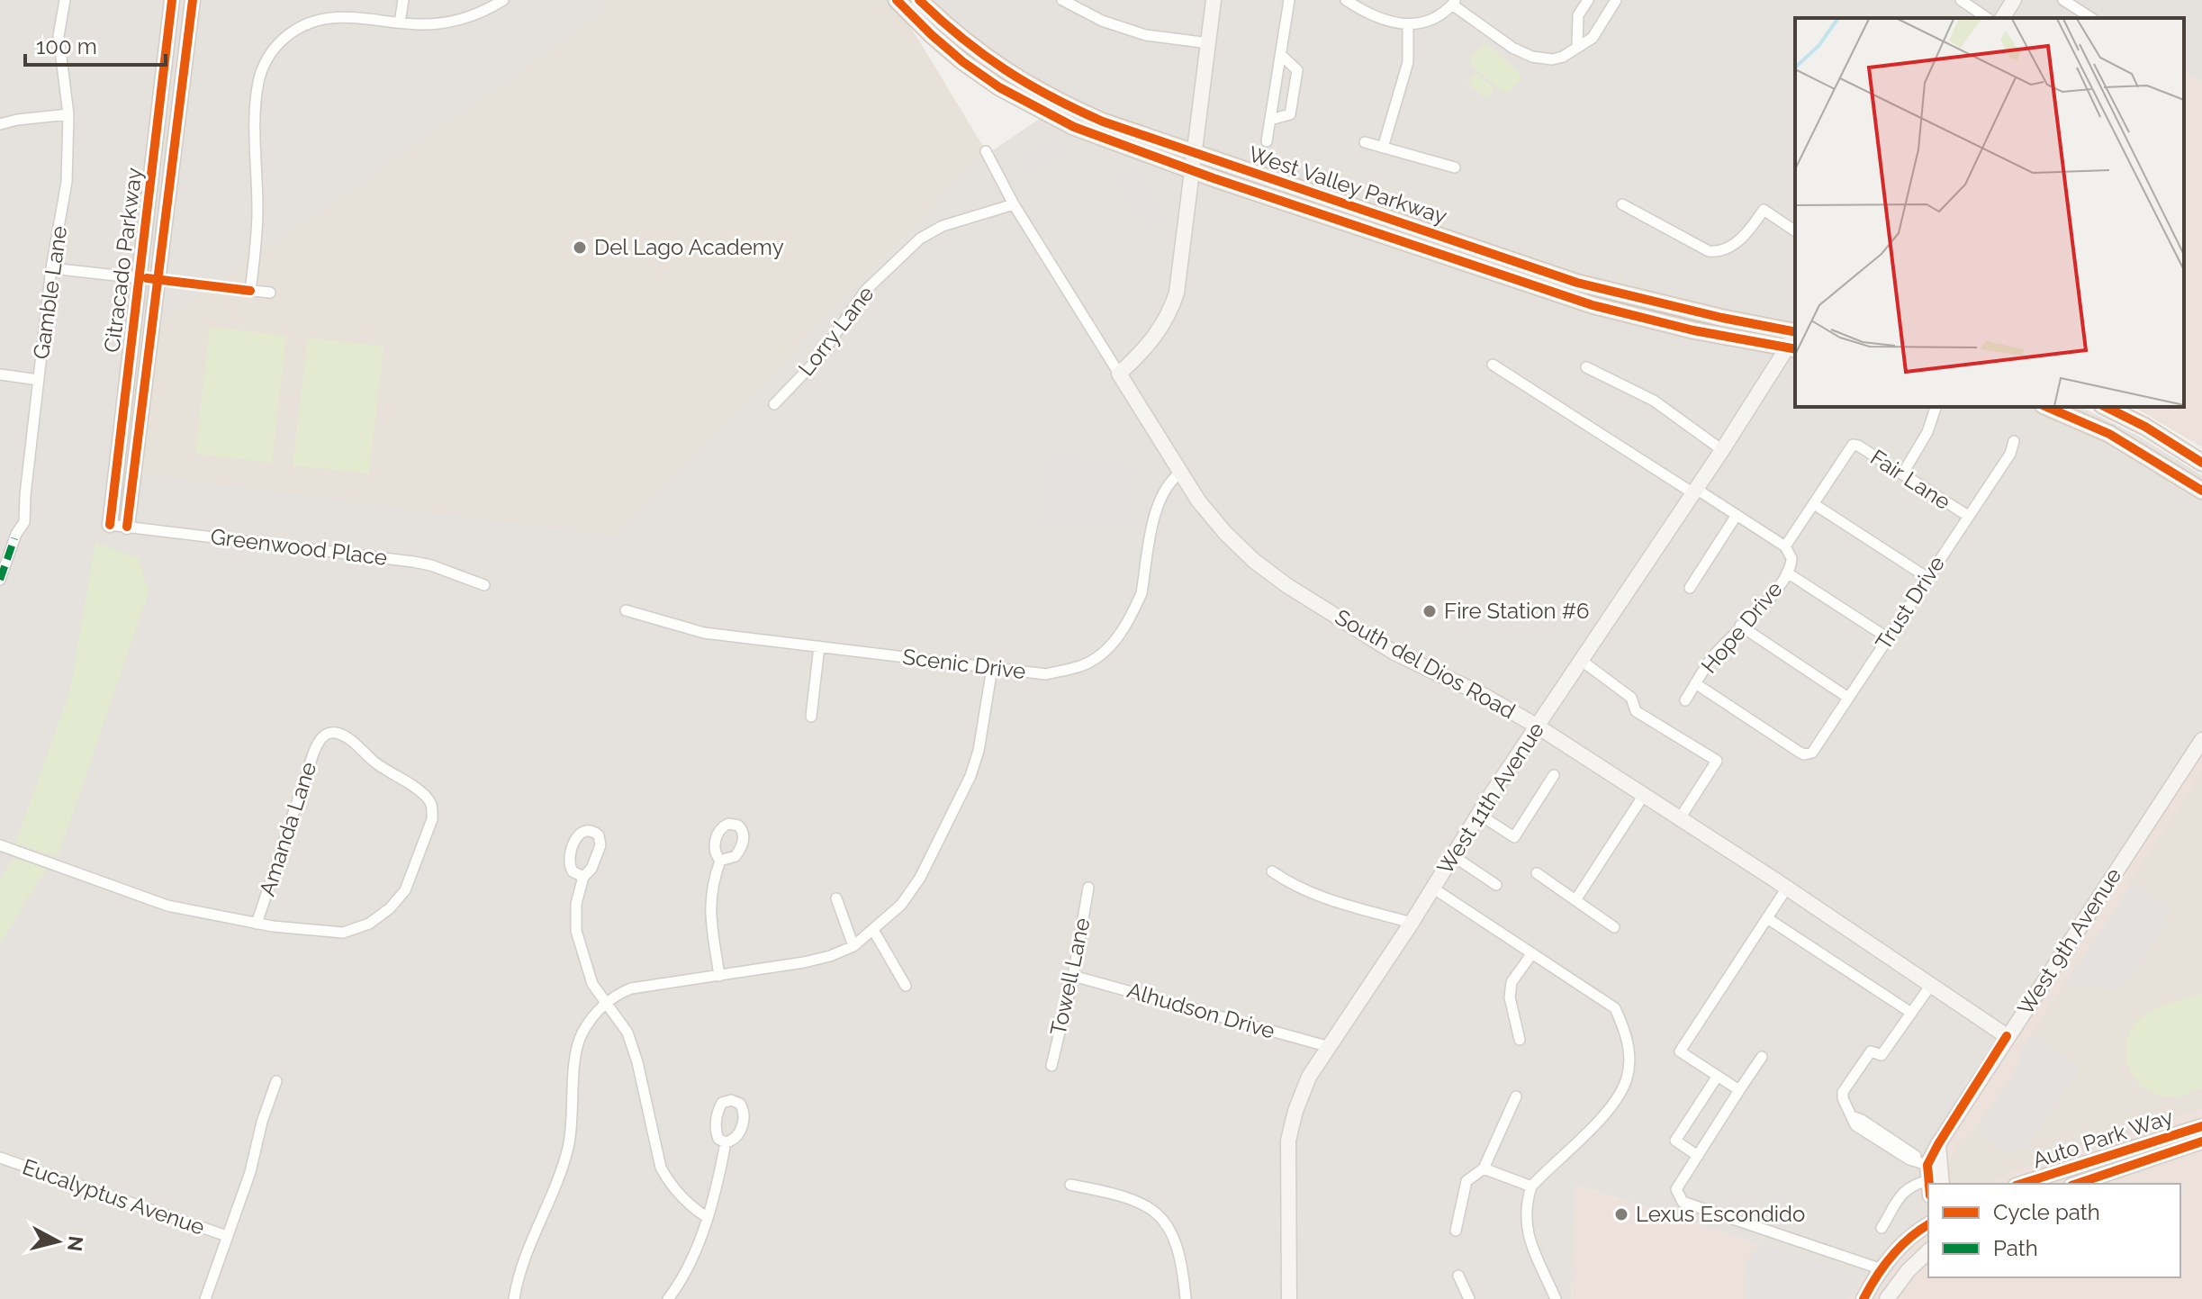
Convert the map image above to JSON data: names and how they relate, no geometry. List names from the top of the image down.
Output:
{
  "streets": {
    "main road": ["West Valley Parkway"],
    "street": [
      "Citracado Parkway",
      "Gamble Lane",
      "Lorry Lane",
      "Fair Lane",
      "Greenwood Place",
      "Trust Drive",
      "Hope Drive",
      "Scenic Drive",
      "South del Dios Road",
      "West 11th Avenue",
      "Amanda Lane",
      "West 9th Avenue",
      "Towell Lane",
      "Alhudson Drive",
      "Auto Park Way",
      "Eucalyptus Avenue"
    ]
  },
  "crossings": [
    ["West Valley Parkway", "West 11th Avenue"],
    ["Citracado Parkway", "Greenwood Place"],
    ["Lorry Lane", "South del Dios Road"],
    ["Fair Lane", "Trust Drive"],
    ["Trust Drive", "Hope Drive"],
    ["Scenic Drive", "South del Dios Road"],
    ["South del Dios Road", "West 11th Avenue"],
    ["South del Dios Road", "West 9th Avenue"],
    ["West 11th Avenue", "Alhudson Drive"],
    ["Towell Lane", "Alhudson Drive"]
  ],
  "places": ["Del Lago Academy", "Fire Station #6", "Lexus Escondido"],
  "legend": ["Cycle path", "Path"],
  "scale_bar": "100 m",
  "north": "right"
}
